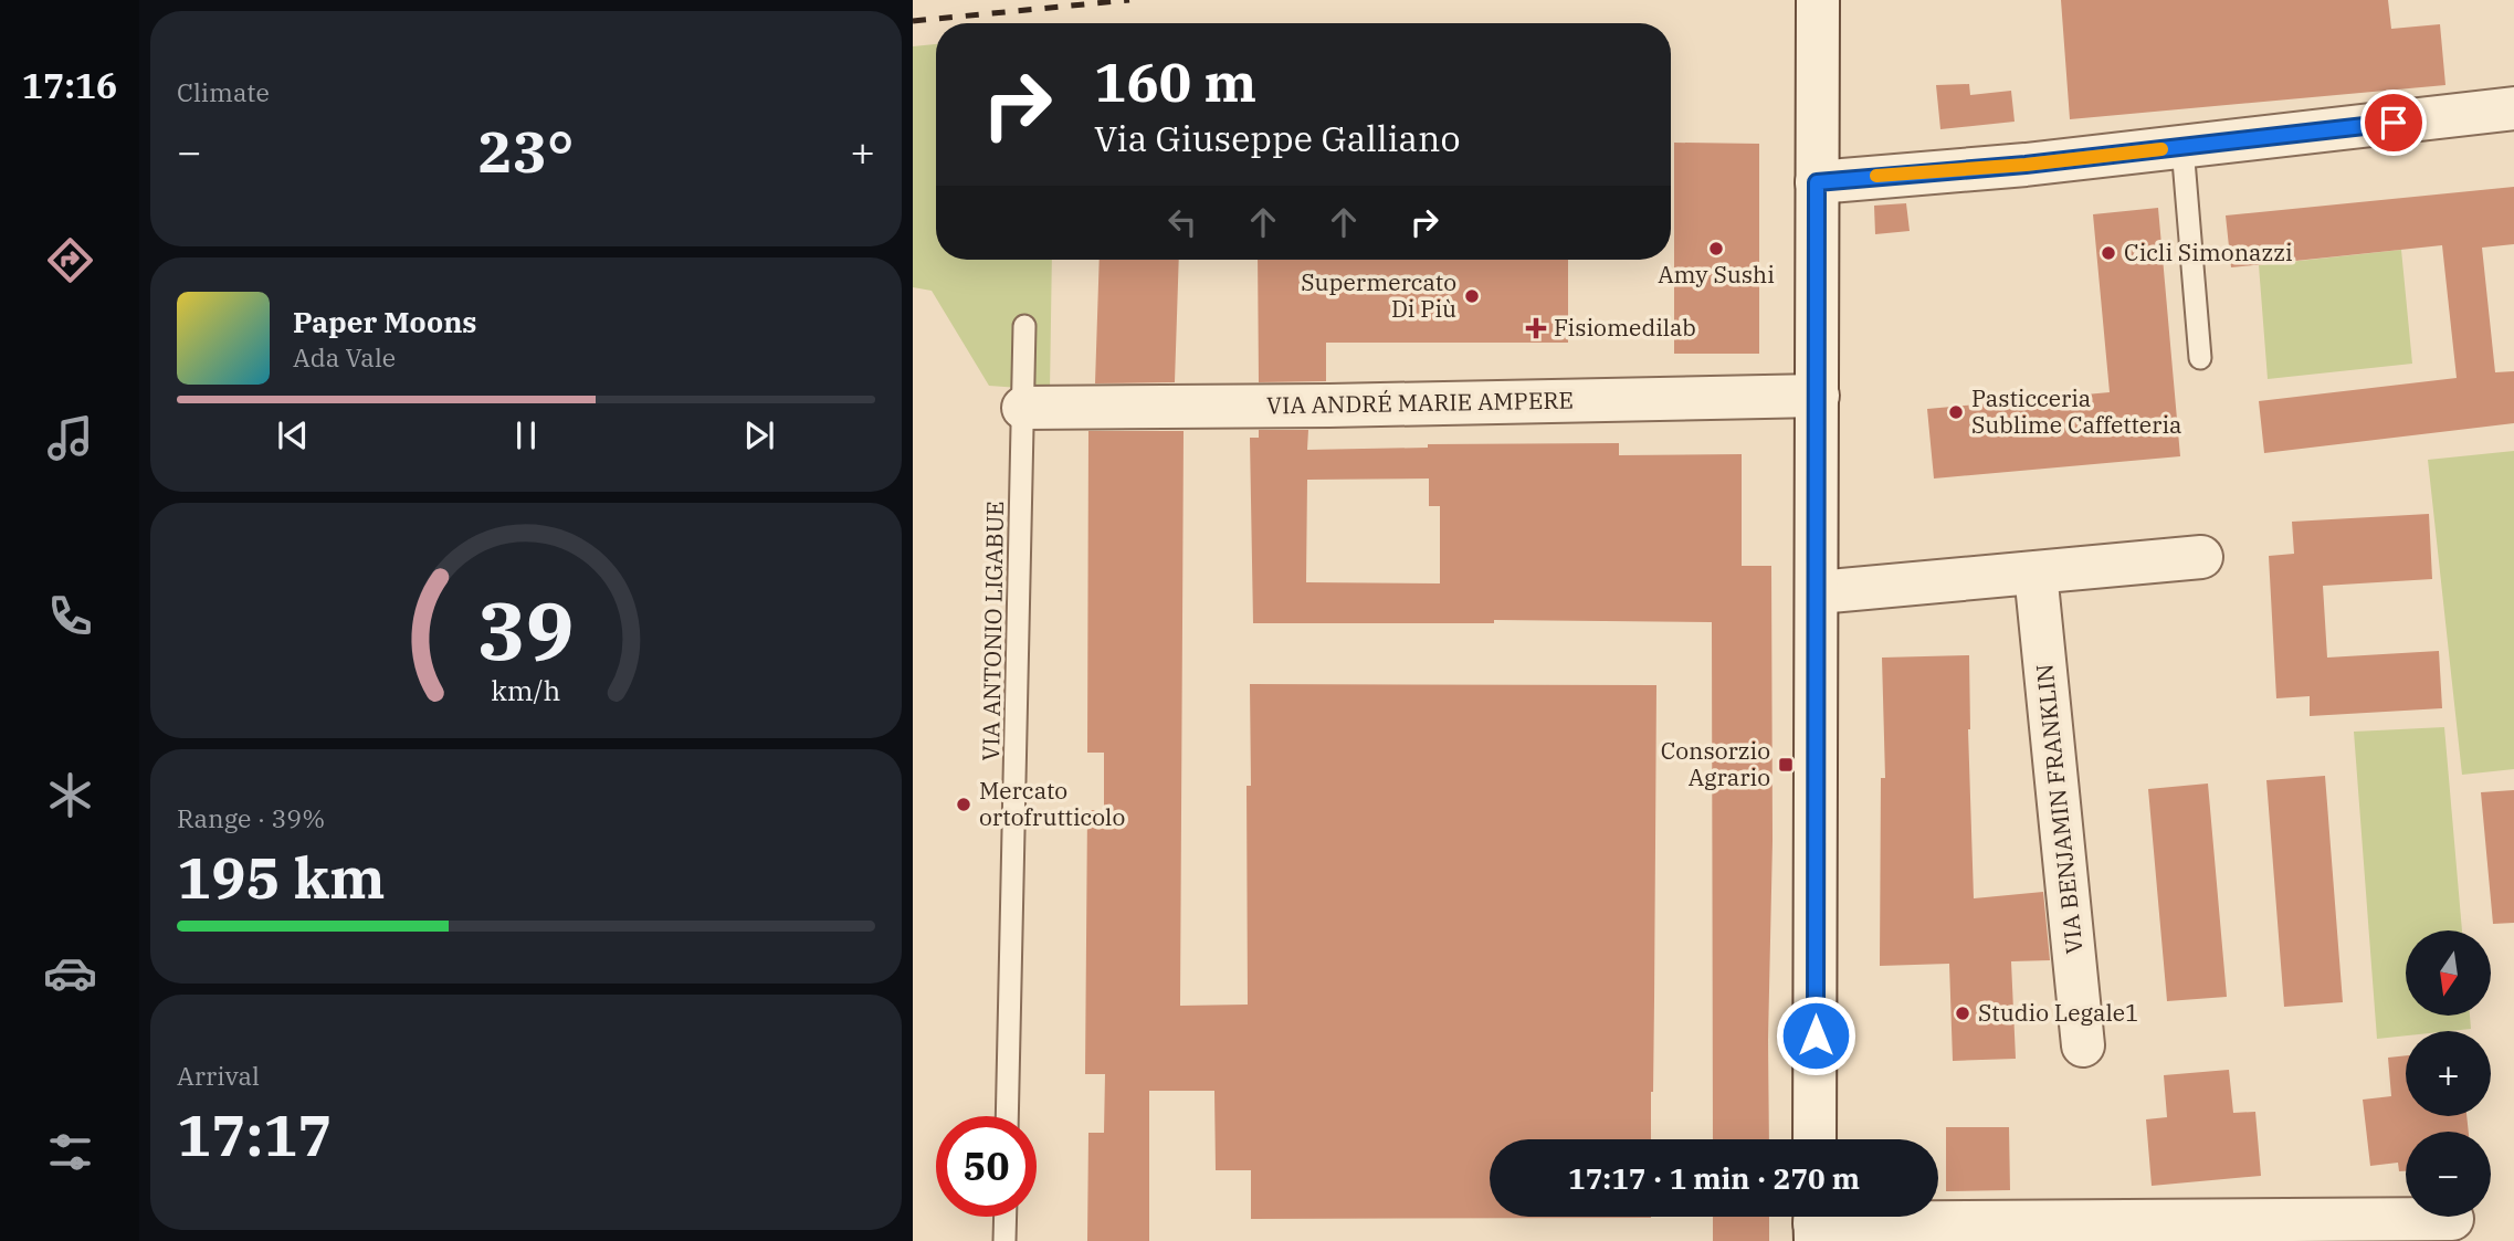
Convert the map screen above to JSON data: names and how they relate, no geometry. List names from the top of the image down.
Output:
{
  "streets": {
    "street": ["VIA ANDRÉ MARIE AMPERE", "VIA BENJAMIN FRANKLIN"],
    "lane": ["VIA ANTONIO LIGABUE"]
  },
  "crossings": [
    ["VIA ANDRÉ MARIE AMPERE", "VIA ANTONIO LIGABUE"]
  ],
  "places": {
    "other": [
      "Amy Sushi",
      "Cicli Simonazzi",
      "Supermercato Di Più",
      "Pasticceria Sublime Caffetteria",
      "Mercato ortofrutticolo",
      "Studio Legale1"
    ],
    "health": ["Fisiomedilab"],
    "transit": ["Consorzio Agrario"]
  },
  "north": "bottom",
  "page": {
    "tabs": "17:16",
    "tile": [
      "Climate",
      ["Range · 39%", "195 km"],
      ["Arrival", "17:17"]
    ],
    "turn": ["160 m", "Via Giuseppe Galliano"],
    "heat": ["−", "23°", "+"],
    "song": ["Paper Moons", "Ada Vale"],
    "map_buttons": ["+", "−"],
    "limit": "50",
    "trip": "17:17 · 1 min · 270 m",
    "gauge": ["39", "km/h"]
  }
}
